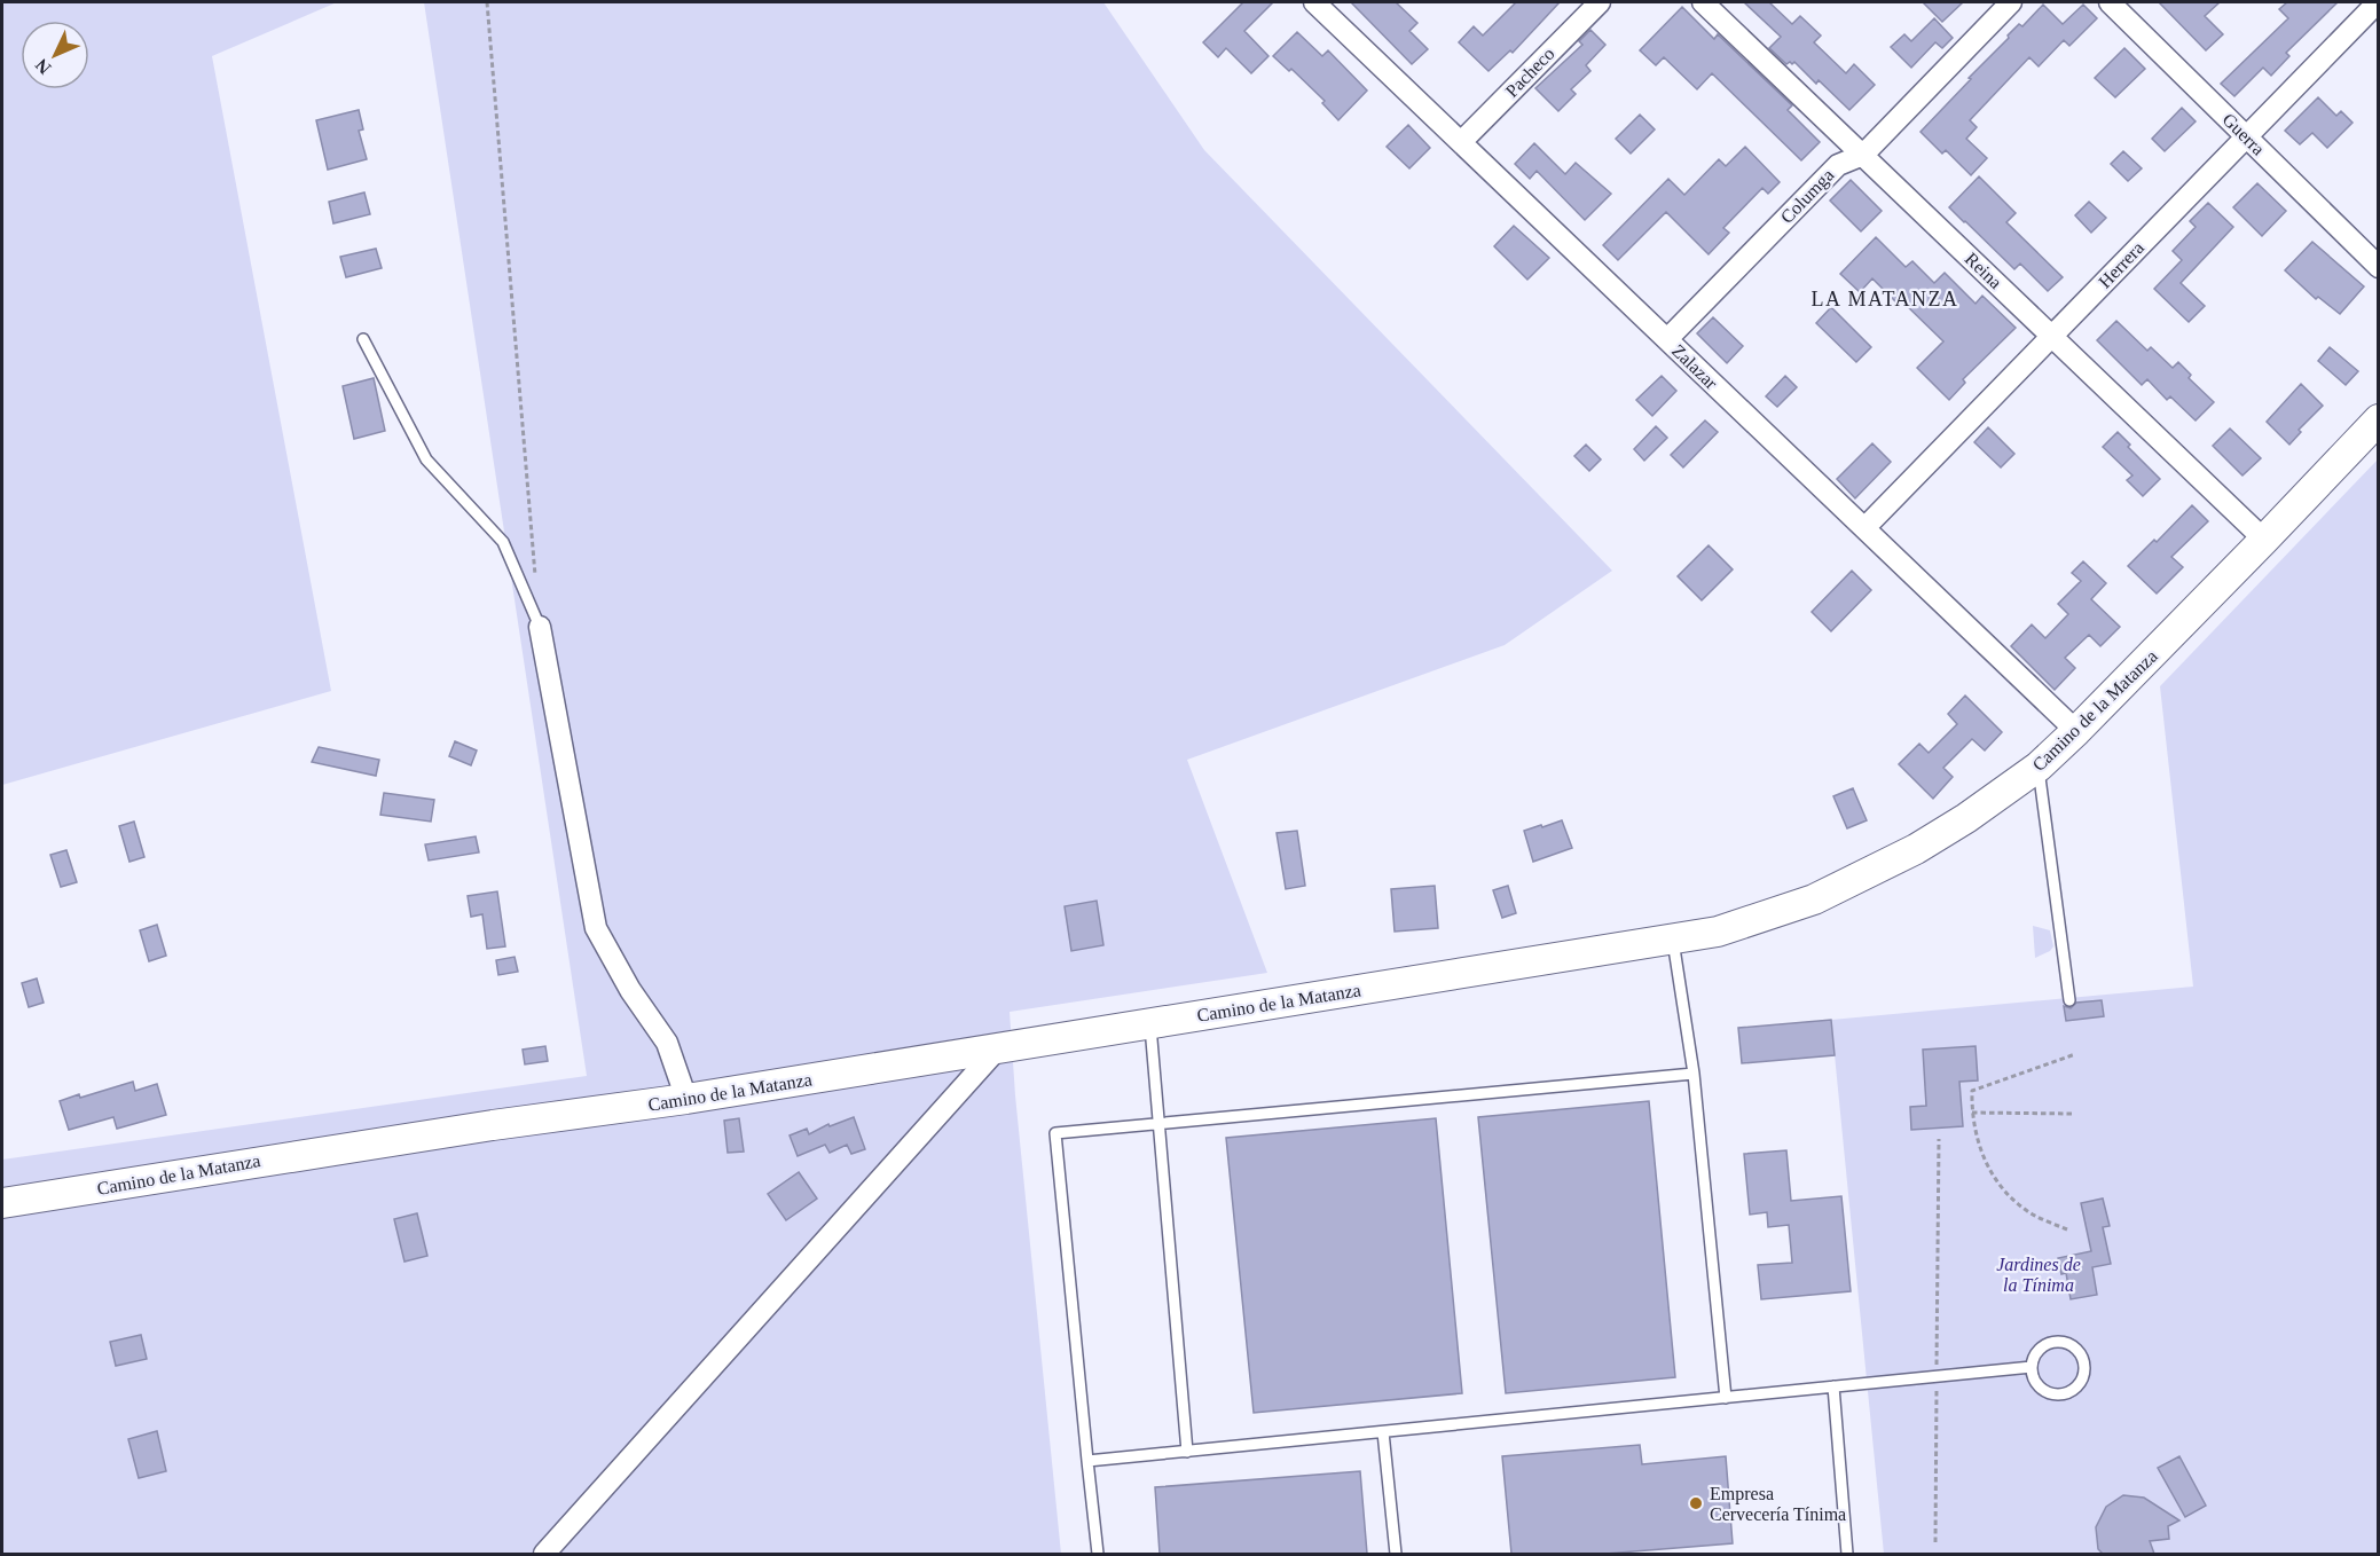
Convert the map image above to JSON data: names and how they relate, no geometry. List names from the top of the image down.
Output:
{
  "streets": {
    "street": [
      "Pacheco",
      "Guerra",
      "Columga",
      "Herrera",
      "Reina",
      "Zalazar",
      "Camino de la Matanza"
    ]
  },
  "crossings": [
    ["Pacheco", "Zalazar"],
    ["Guerra", "Herrera"],
    ["Columga", "Reina"],
    ["Columga", "Zalazar"],
    ["Herrera", "Reina"],
    ["Herrera", "Zalazar"],
    ["Reina", "Camino de la Matanza"],
    ["Zalazar", "Camino de la Matanza"]
  ],
  "districts": ["LA MATANZA"],
  "parks": ["Jardines de la Tínima"],
  "places": ["Empresa Cervecería Tínima"],
  "north": "bottom left"
}
